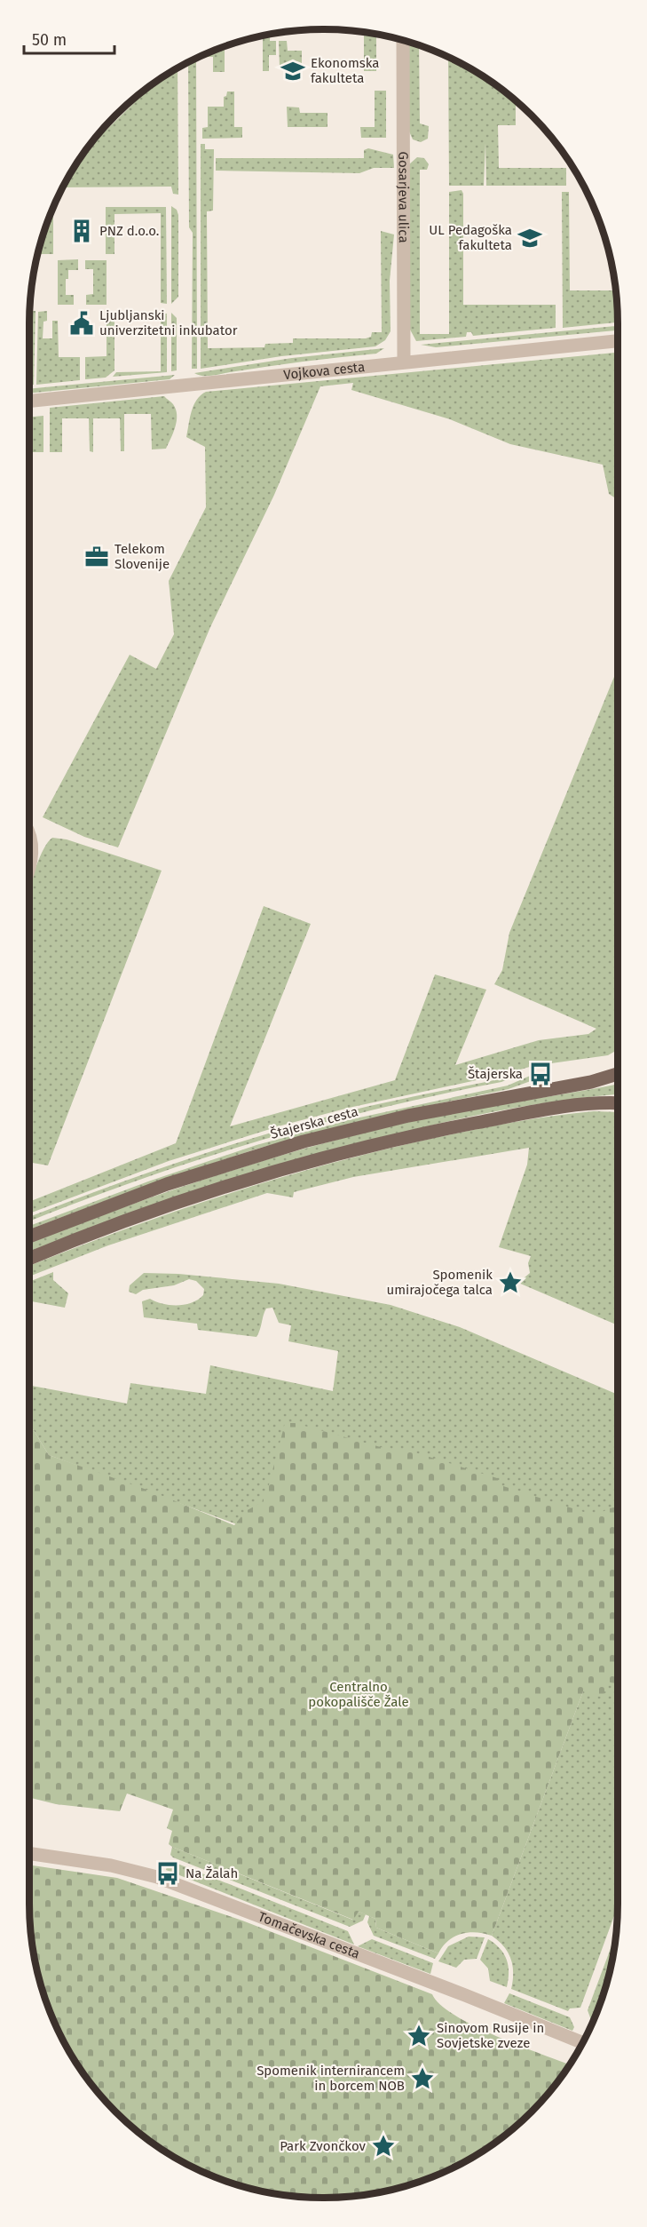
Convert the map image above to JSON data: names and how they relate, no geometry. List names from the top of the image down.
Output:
{
  "streets": {
    "main road": ["Štajerska cesta"],
    "street": ["Gosarjeva ulica", "Vojkova cesta", "Tomačevska cesta"]
  },
  "crossings": [
    ["Gosarjeva ulica", "Vojkova cesta"]
  ],
  "parks": ["Centralno pokopališče Žale"],
  "places": {
    "school or university": ["Ekonomska fakulteta", "UL Pedagoška fakulteta"],
    "building": ["PNZ d.o.o."],
    "public building": ["Ljubljanski univerzitetni inkubator"],
    "office": ["Telekom Slovenije"],
    "bus stop": ["Štajerska", "Na Žalah"],
    "place": [
      "Spomenik umirajočega talca",
      "Sinovom Rusije in Sovjetske zveze",
      "Spomenik internirancem in borcem NOB",
      "Park Zvončkov"
    ]
  },
  "scale_bar": "50 m"
}
